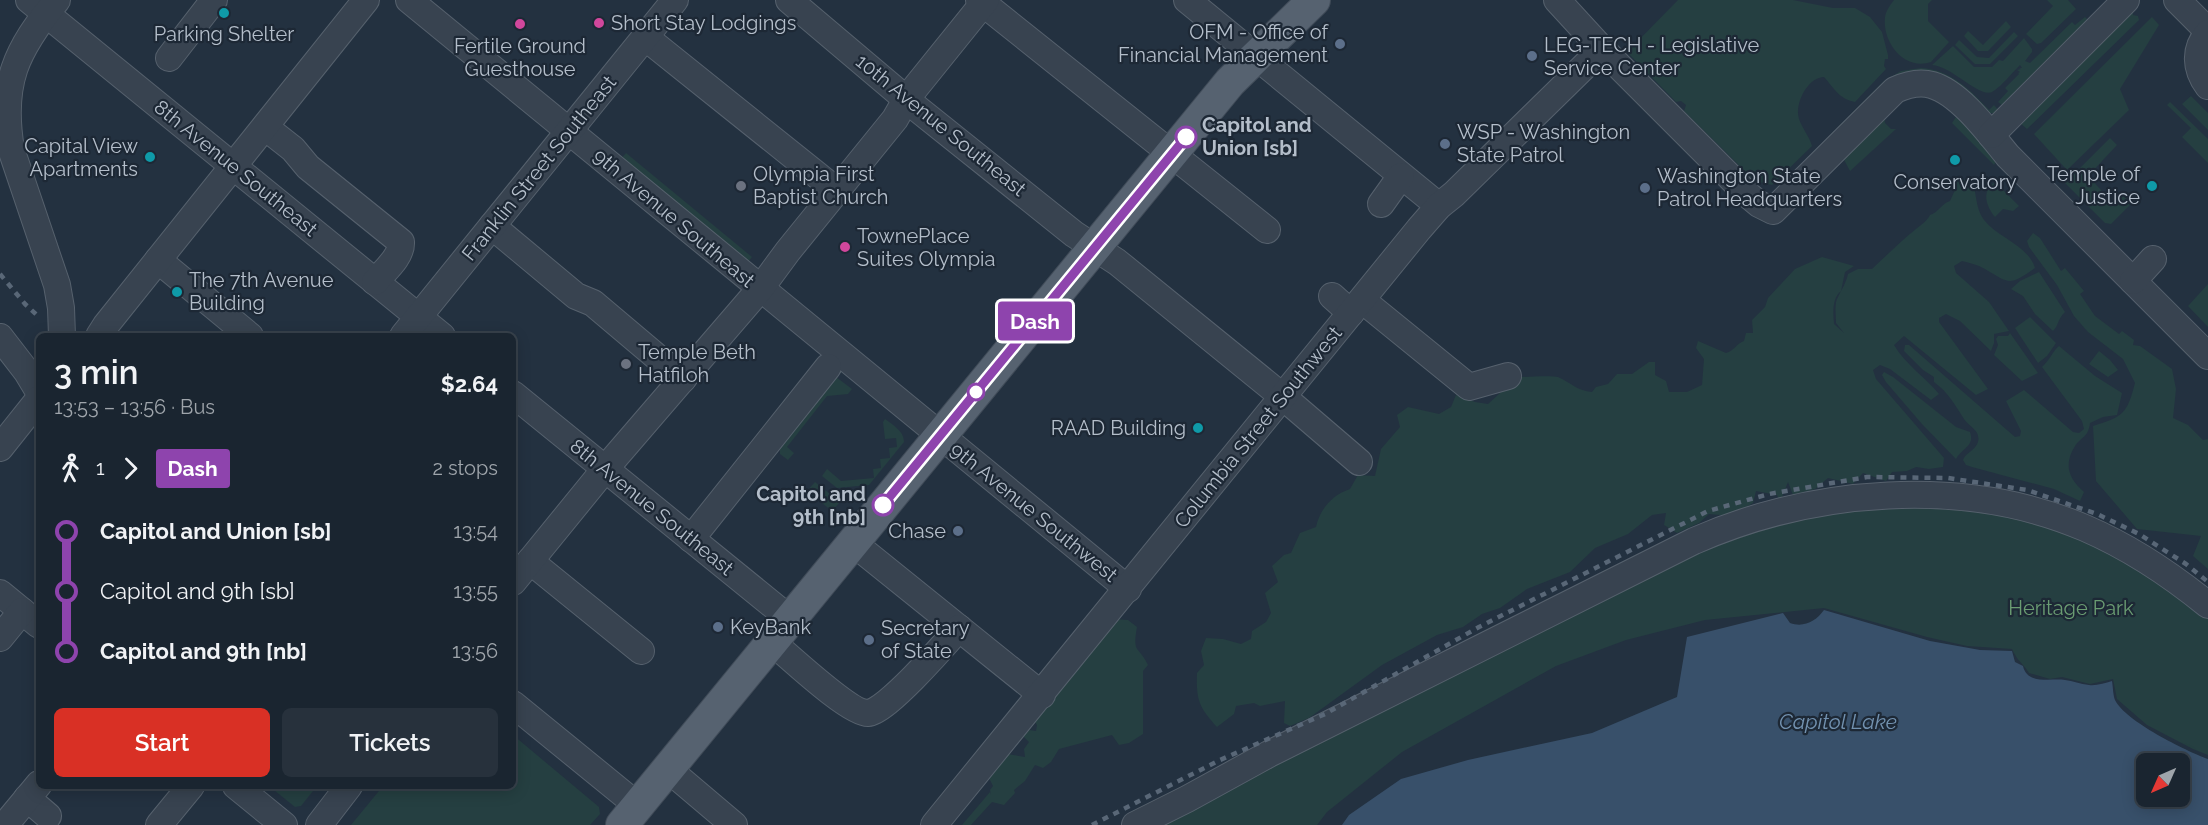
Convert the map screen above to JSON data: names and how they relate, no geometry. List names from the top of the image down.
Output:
{
  "streets": {
    "street": [
      "10th Avenue Southeast",
      "8th Avenue Southeast",
      "Franklin Street Southeast",
      "9th Avenue Southeast",
      "Columbia Street Southwest",
      "9th Avenue Southwest"
    ]
  },
  "crossings": [
    ["10th Avenue Southeast", "Columbia Street Southwest"],
    ["8th Avenue Southeast", "Franklin Street Southeast"],
    ["Franklin Street Southeast", "9th Avenue Southeast"],
    ["9th Avenue Southeast", "9th Avenue Southwest"],
    ["Columbia Street Southwest", "9th Avenue Southwest"]
  ],
  "water": ["Capitol Lake"],
  "parks": ["Heritage Park"],
  "places": [
    "Parking Shelter",
    "Short Stay Lodgings",
    "Fertile Ground Guesthouse",
    "OFM - Office of Financial Management",
    "LEG-TECH - Legislative Service Center",
    "Capitol and Union [sb]",
    "WSP - Washington State Patrol",
    "Capital View Apartments",
    "Conservatory",
    "Olympia First Baptist Church",
    "Temple of Justice",
    "Washington State Patrol Headquarters",
    "TownePlace Suites Olympia",
    "The 7th Avenue Building",
    "Temple Beth Hatfiloh",
    "RAAD Building",
    "Capitol and 9th [nb]",
    "Chase",
    "KeyBank",
    "Secretary of State"
  ],
  "lines": ["bus line Dash"],
  "north": "bottom left",
  "page": {
    "on_map": "Dash",
    "heading": ["3 min", "13:53 – 13:56 · Bus", "$2.64"],
    "legs": ["1", "Dash", "2 stops"],
    "list": [
      {
        "name": "Capitol and Union [sb]",
        "value": "13:54"
      },
      {
        "name": "Capitol and 9th [sb]",
        "value": "13:55"
      },
      {
        "name": "Capitol and 9th [nb]",
        "value": "13:56"
      }
    ],
    "buttons": ["Start", "Tickets"]
  }
}
